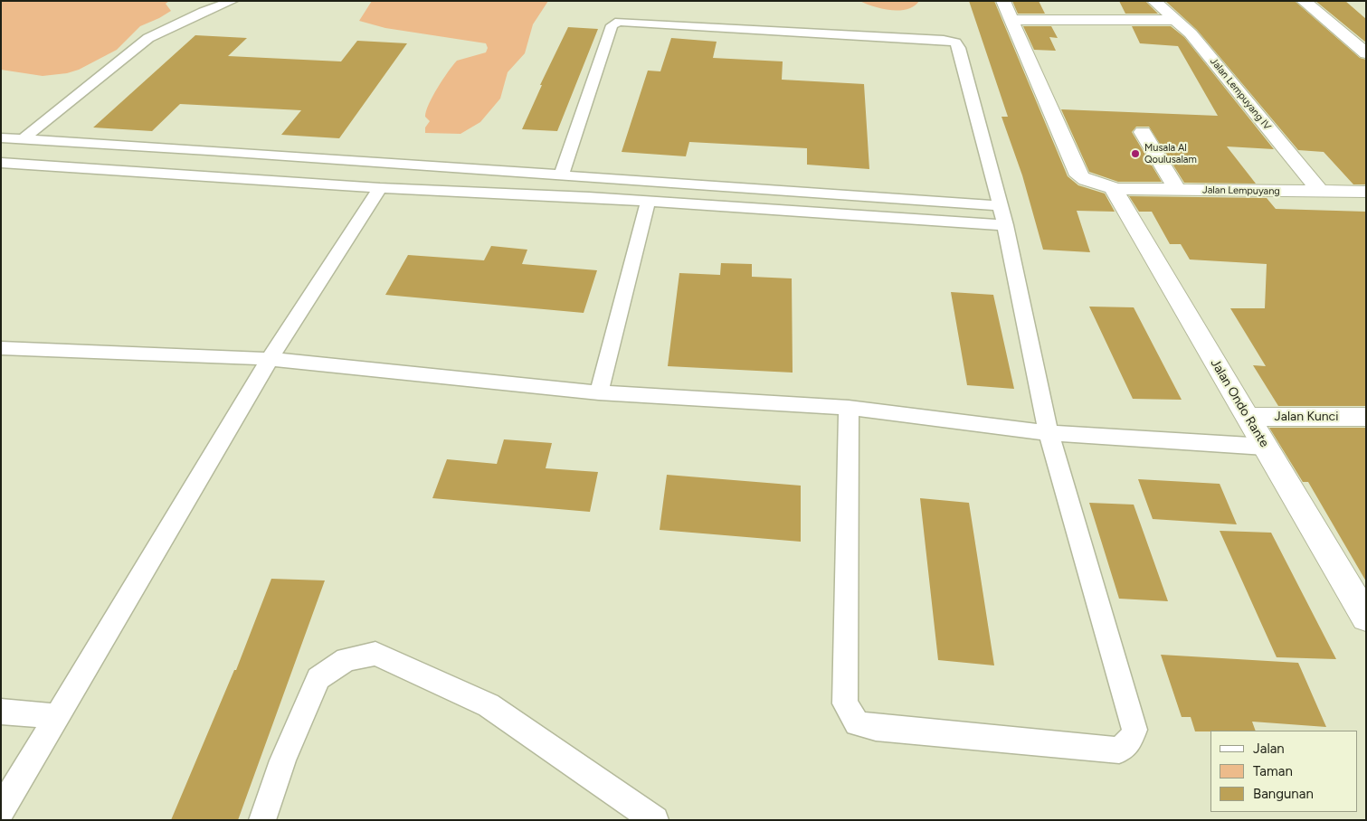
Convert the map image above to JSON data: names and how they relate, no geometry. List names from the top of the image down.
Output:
{
  "streets": {
    "street": [
      "Jalan Lempuyang IV",
      "Jalan Lempuyang",
      "Jalan Ondo Rante",
      "Jalan Kunci"
    ]
  },
  "crossings": [
    ["Jalan Lempuyang IV", "Jalan Lempuyang"],
    ["Jalan Lempuyang", "Jalan Ondo Rante"],
    ["Jalan Ondo Rante", "Jalan Kunci"]
  ],
  "places": ["Musala Al Qoulusalam"],
  "legend": ["Jalan", "Taman", "Bangunan"]
}
